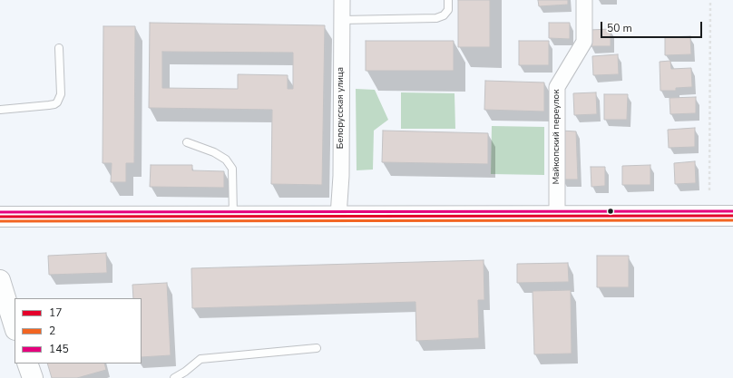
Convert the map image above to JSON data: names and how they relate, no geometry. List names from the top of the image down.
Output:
{
  "streets": {
    "street": ["Белорусская улица", "Майкопский переулок"]
  },
  "lines": ["transit line 145", "transit line 17", "transit line 2"],
  "legend": ["17", "2", "145"],
  "scale_bar": "50 m"
}
